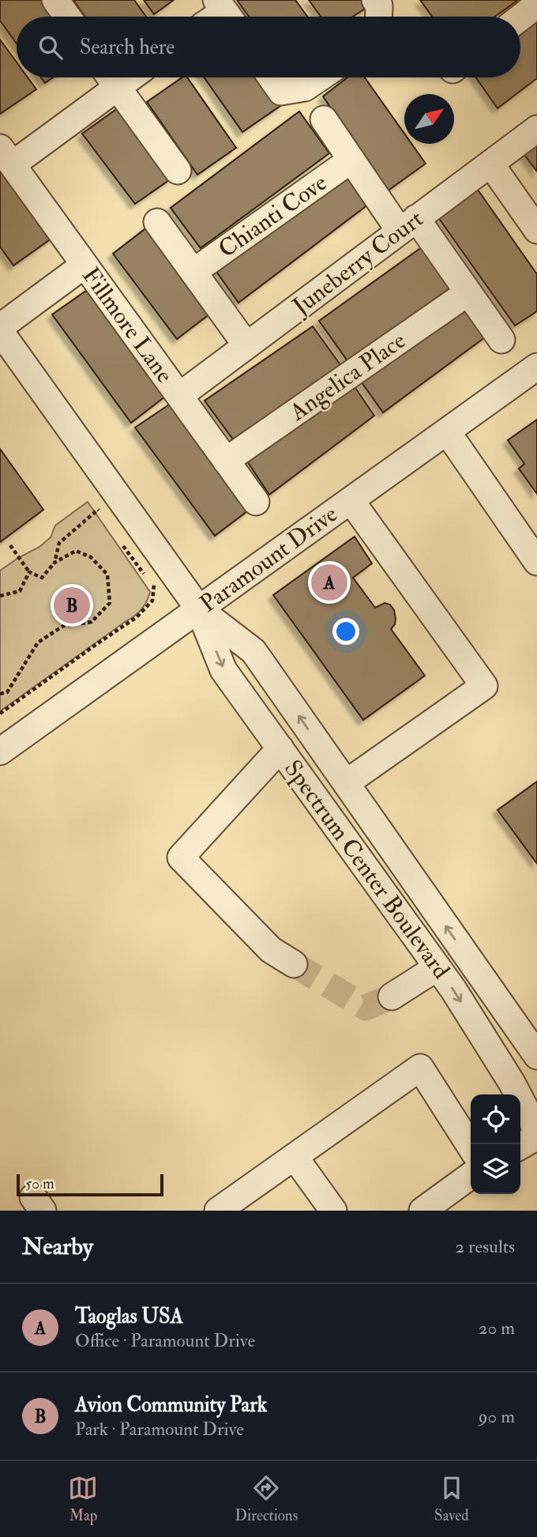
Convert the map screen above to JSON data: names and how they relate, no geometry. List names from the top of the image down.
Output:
{
  "streets": {
    "street": [
      "Chianti Cove",
      "Juneberry Court",
      "Fillmore Lane",
      "Angelica Place",
      "Paramount Drive",
      "Spectrum Center Boulevard"
    ]
  },
  "crossings": [
    ["Juneberry Court", "Fillmore Lane"],
    ["Fillmore Lane", "Angelica Place"],
    ["Paramount Drive", "Spectrum Center Boulevard"]
  ],
  "scale_bar": "50 m",
  "north": "top right",
  "page": {
    "search": "Search here",
    "pins": ["A", "B"],
    "scale": "50 m",
    "heading": ["Nearby", "2 results"],
    "list": [
      {
        "mark": "A",
        "name": "Taoglas USA",
        "note": "Office · Paramount Drive",
        "value": "20 m"
      },
      {
        "mark": "B",
        "name": "Avion Community Park",
        "note": "Park · Paramount Drive",
        "value": "90 m"
      }
    ],
    "nav": ["Map", "Directions", "Saved"]
  }
}
